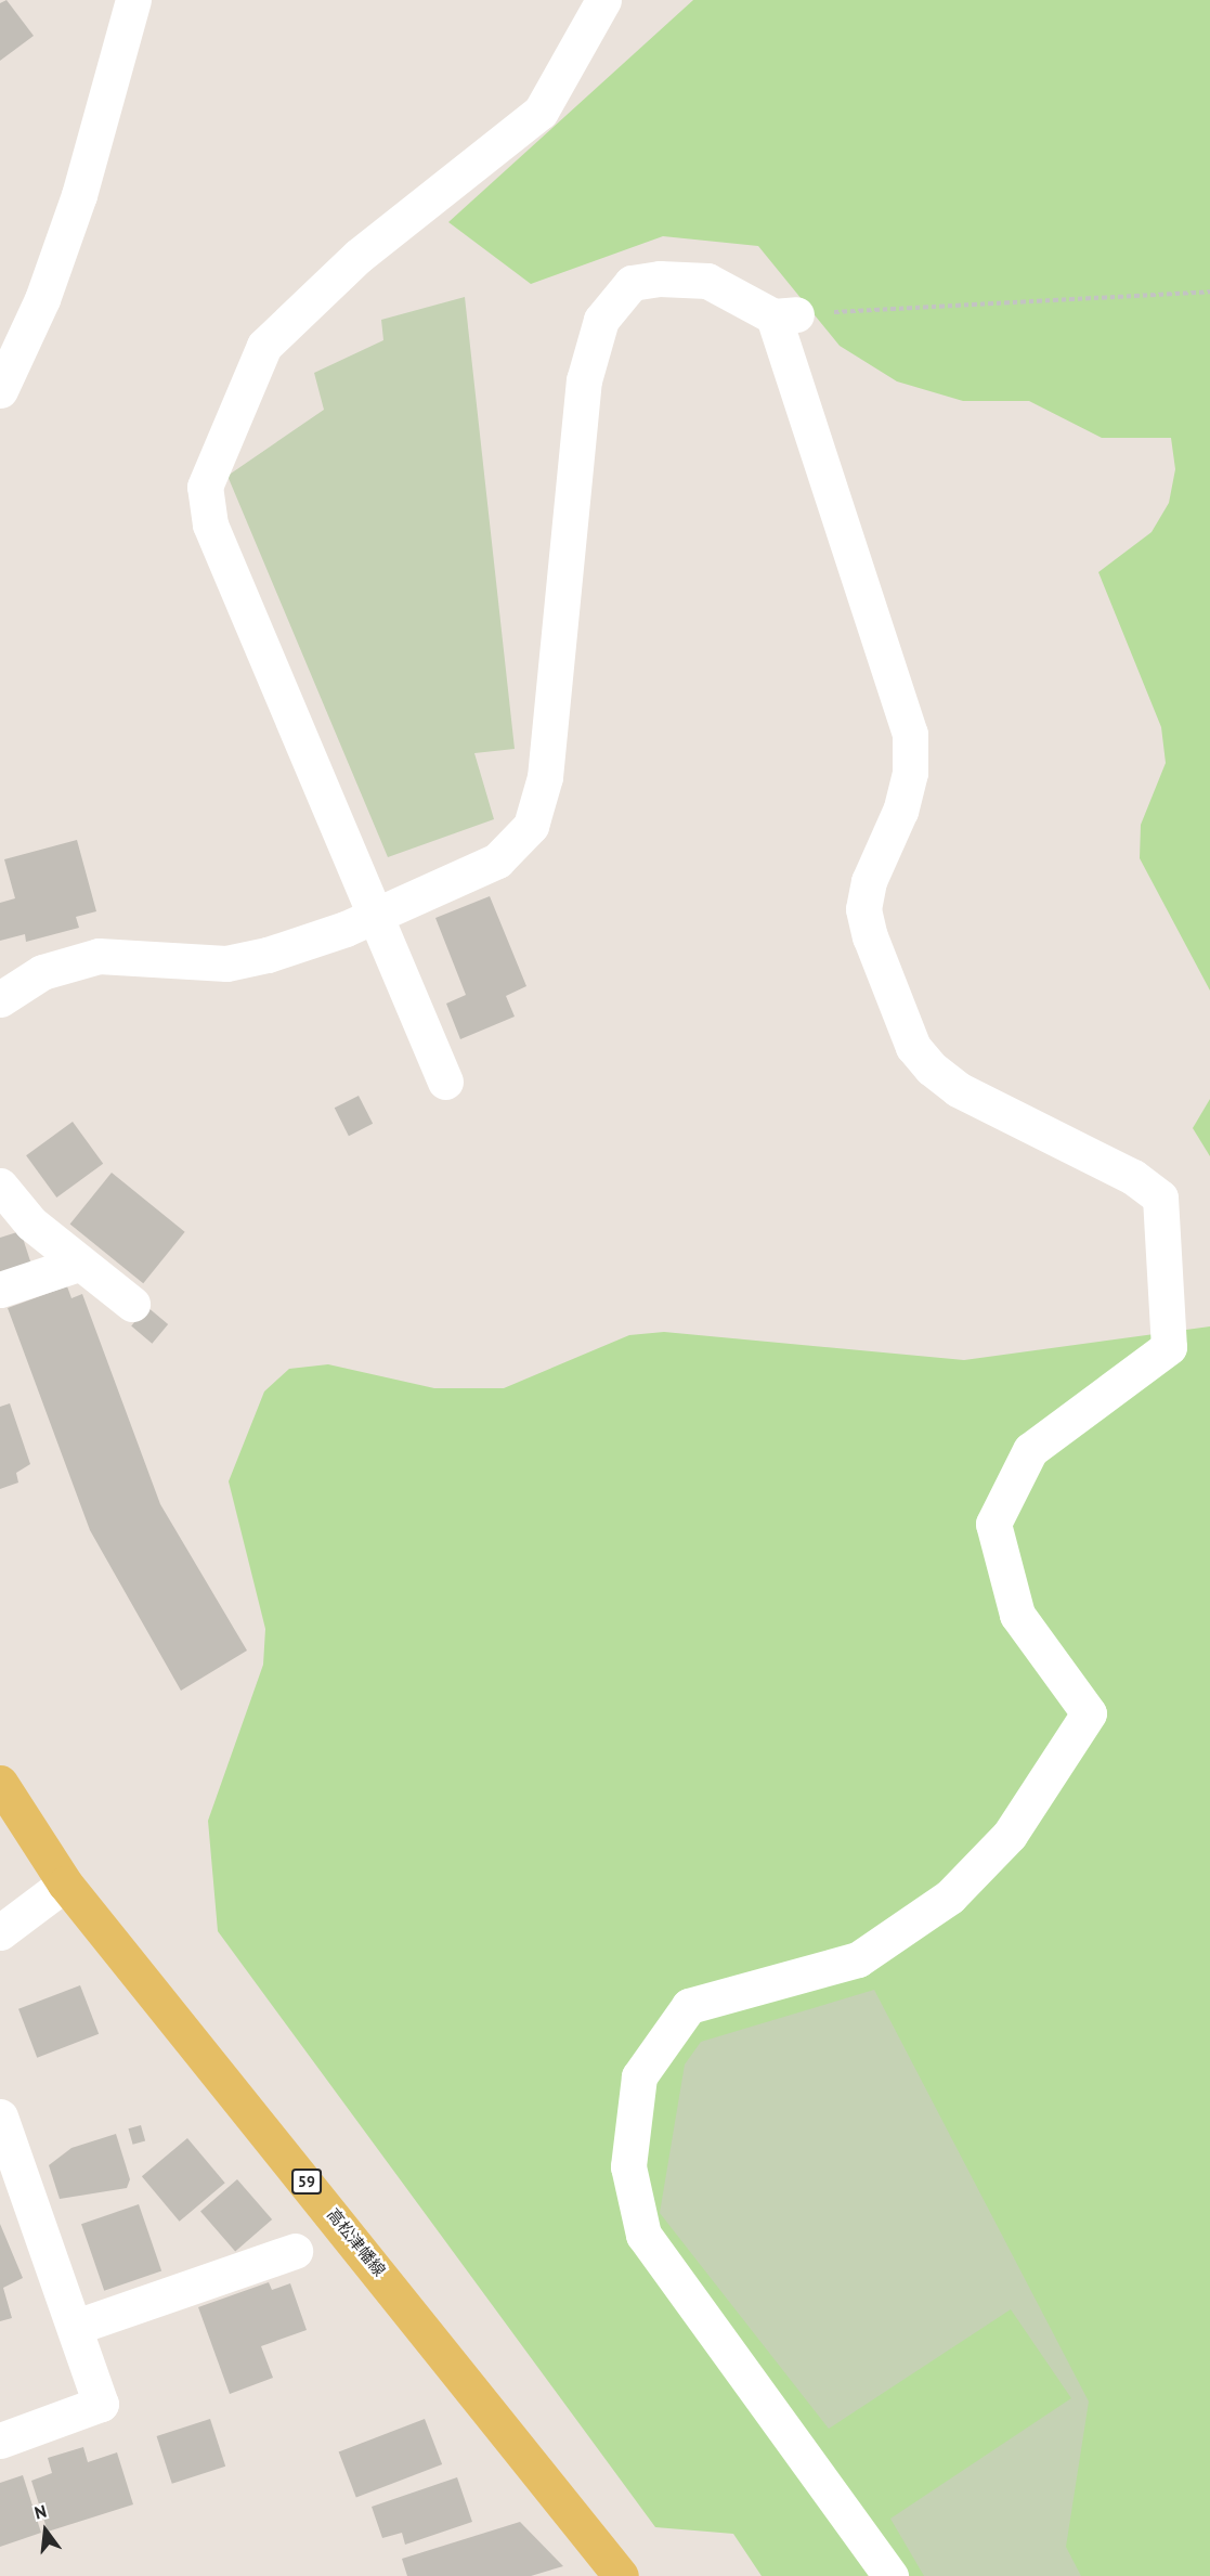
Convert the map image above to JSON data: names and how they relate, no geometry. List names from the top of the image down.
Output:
{
  "streets": {
    "main road": ["59", "高松津幡線"]
  },
  "north": "top"
}
